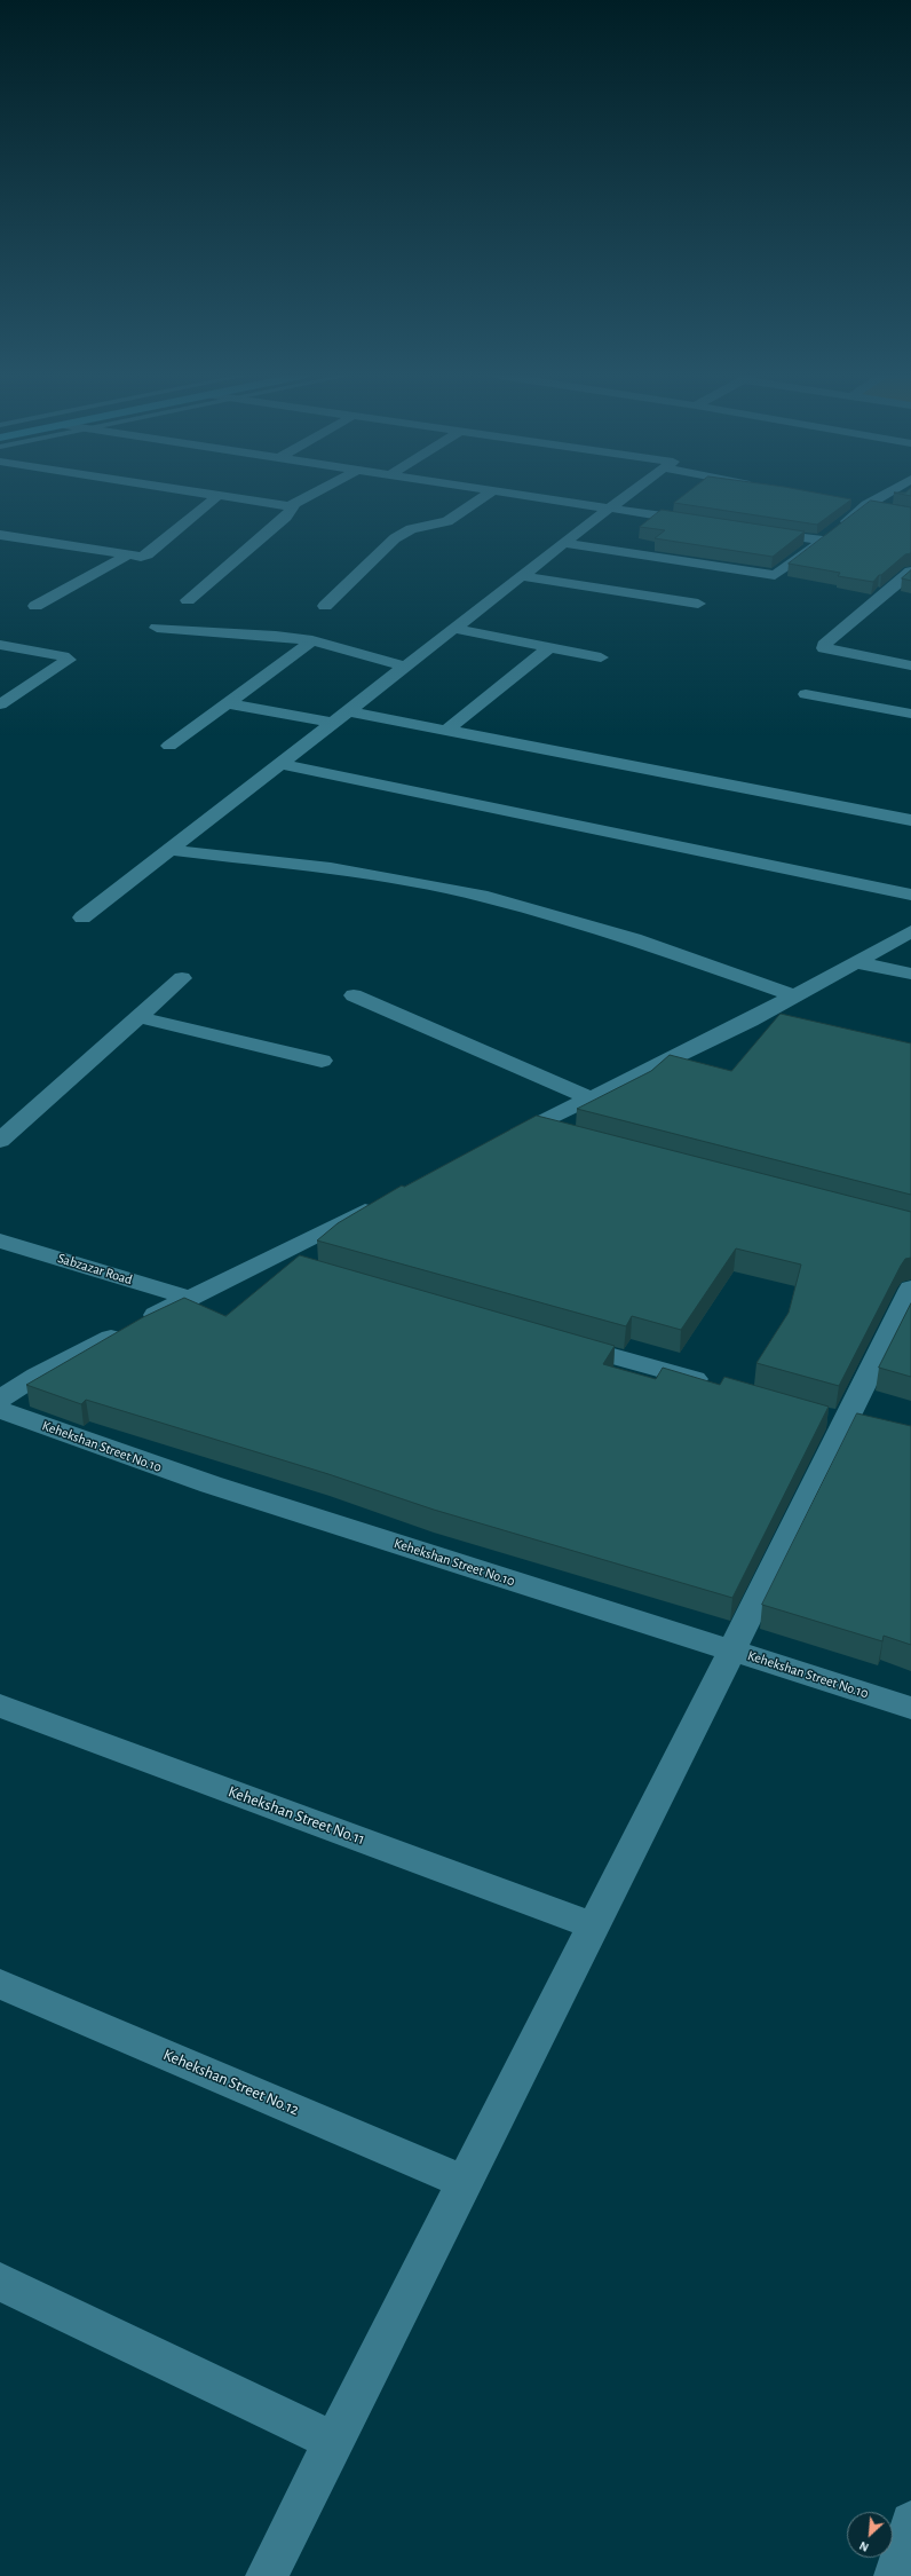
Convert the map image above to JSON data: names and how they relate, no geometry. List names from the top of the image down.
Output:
{
  "streets": {
    "street": [
      "Sabzazar Road",
      "Kehekshan Street No.10",
      "Kehekshan Street No.11",
      "Kehekshan Street No.12"
    ]
  },
  "north": "bottom left"
}
